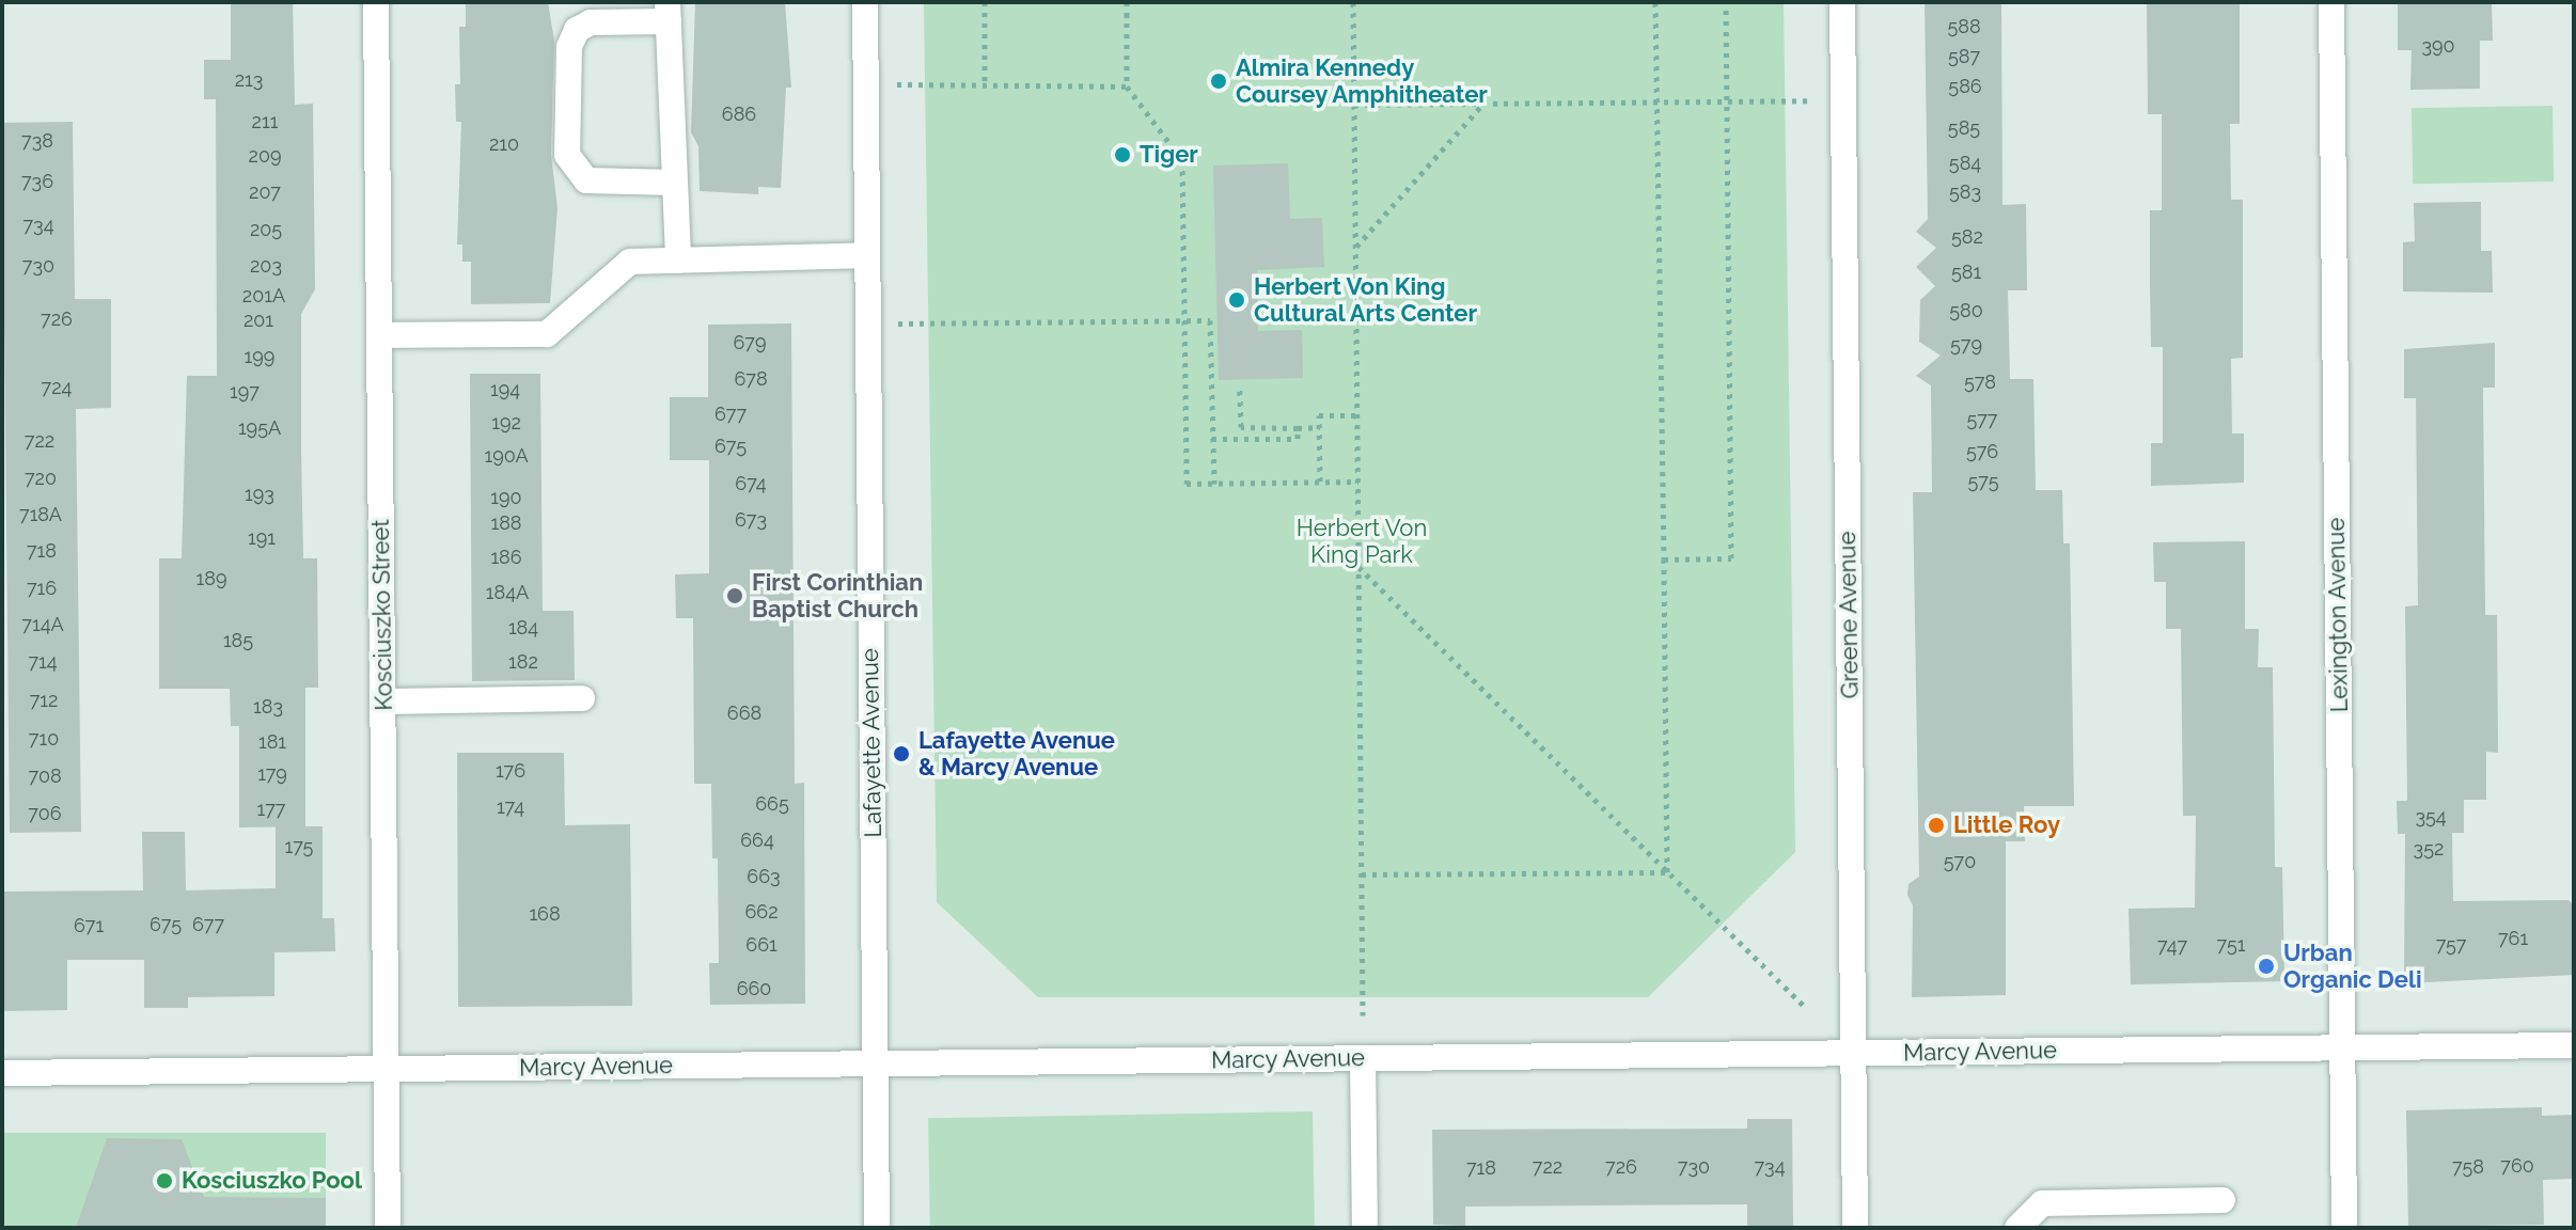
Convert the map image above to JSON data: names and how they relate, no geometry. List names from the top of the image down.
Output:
{
  "streets": {
    "street": [
      "Kosciuszko Street",
      "Greene Avenue",
      "Lexington Avenue",
      "Lafayette Avenue",
      "Marcy Avenue"
    ]
  },
  "crossings": [
    ["Kosciuszko Street", "Marcy Avenue"],
    ["Greene Avenue", "Marcy Avenue"],
    ["Lexington Avenue", "Marcy Avenue"],
    ["Lafayette Avenue", "Marcy Avenue"]
  ],
  "parks": ["Herbert Von King Park"],
  "places": [
    "Almira Kennedy Coursey Amphitheater",
    "Tiger",
    "Herbert Von King Cultural Arts Center",
    "First Corinthian Baptist Church",
    "Lafayette Avenue & Marcy Avenue",
    "Little Roy",
    "Urban Organic Deli",
    "Kosciuszko Pool"
  ],
  "house_numbers": [
    "588",
    "390",
    "587",
    "213",
    "586",
    "686",
    "211",
    "585",
    "738",
    "210",
    "209",
    "584",
    "736",
    "207",
    "583",
    "734",
    "205",
    "582",
    "730",
    "203",
    "581",
    "201A",
    "580",
    "726",
    "201",
    "679",
    "579",
    "199",
    "678",
    "578",
    "724",
    "194",
    "197",
    "677",
    "577",
    "192",
    "195A",
    "722",
    "675",
    "576",
    "190A",
    "720",
    "575",
    "674",
    "193",
    "190",
    "718A",
    "673",
    "188",
    "191",
    "718",
    "186",
    "189",
    "716",
    "184A",
    "714A",
    "184",
    "185",
    "714",
    "182",
    "712",
    "183",
    "668",
    "710",
    "181",
    "176",
    "179",
    "708",
    "665",
    "174",
    "177",
    "706",
    "354",
    "664",
    "175",
    "352",
    "570",
    "663",
    "662",
    "168",
    "675",
    "677",
    "671",
    "761",
    "661",
    "751",
    "757",
    "747",
    "660",
    "760",
    "722",
    "726",
    "730",
    "734",
    "758",
    "718"
  ]
}
